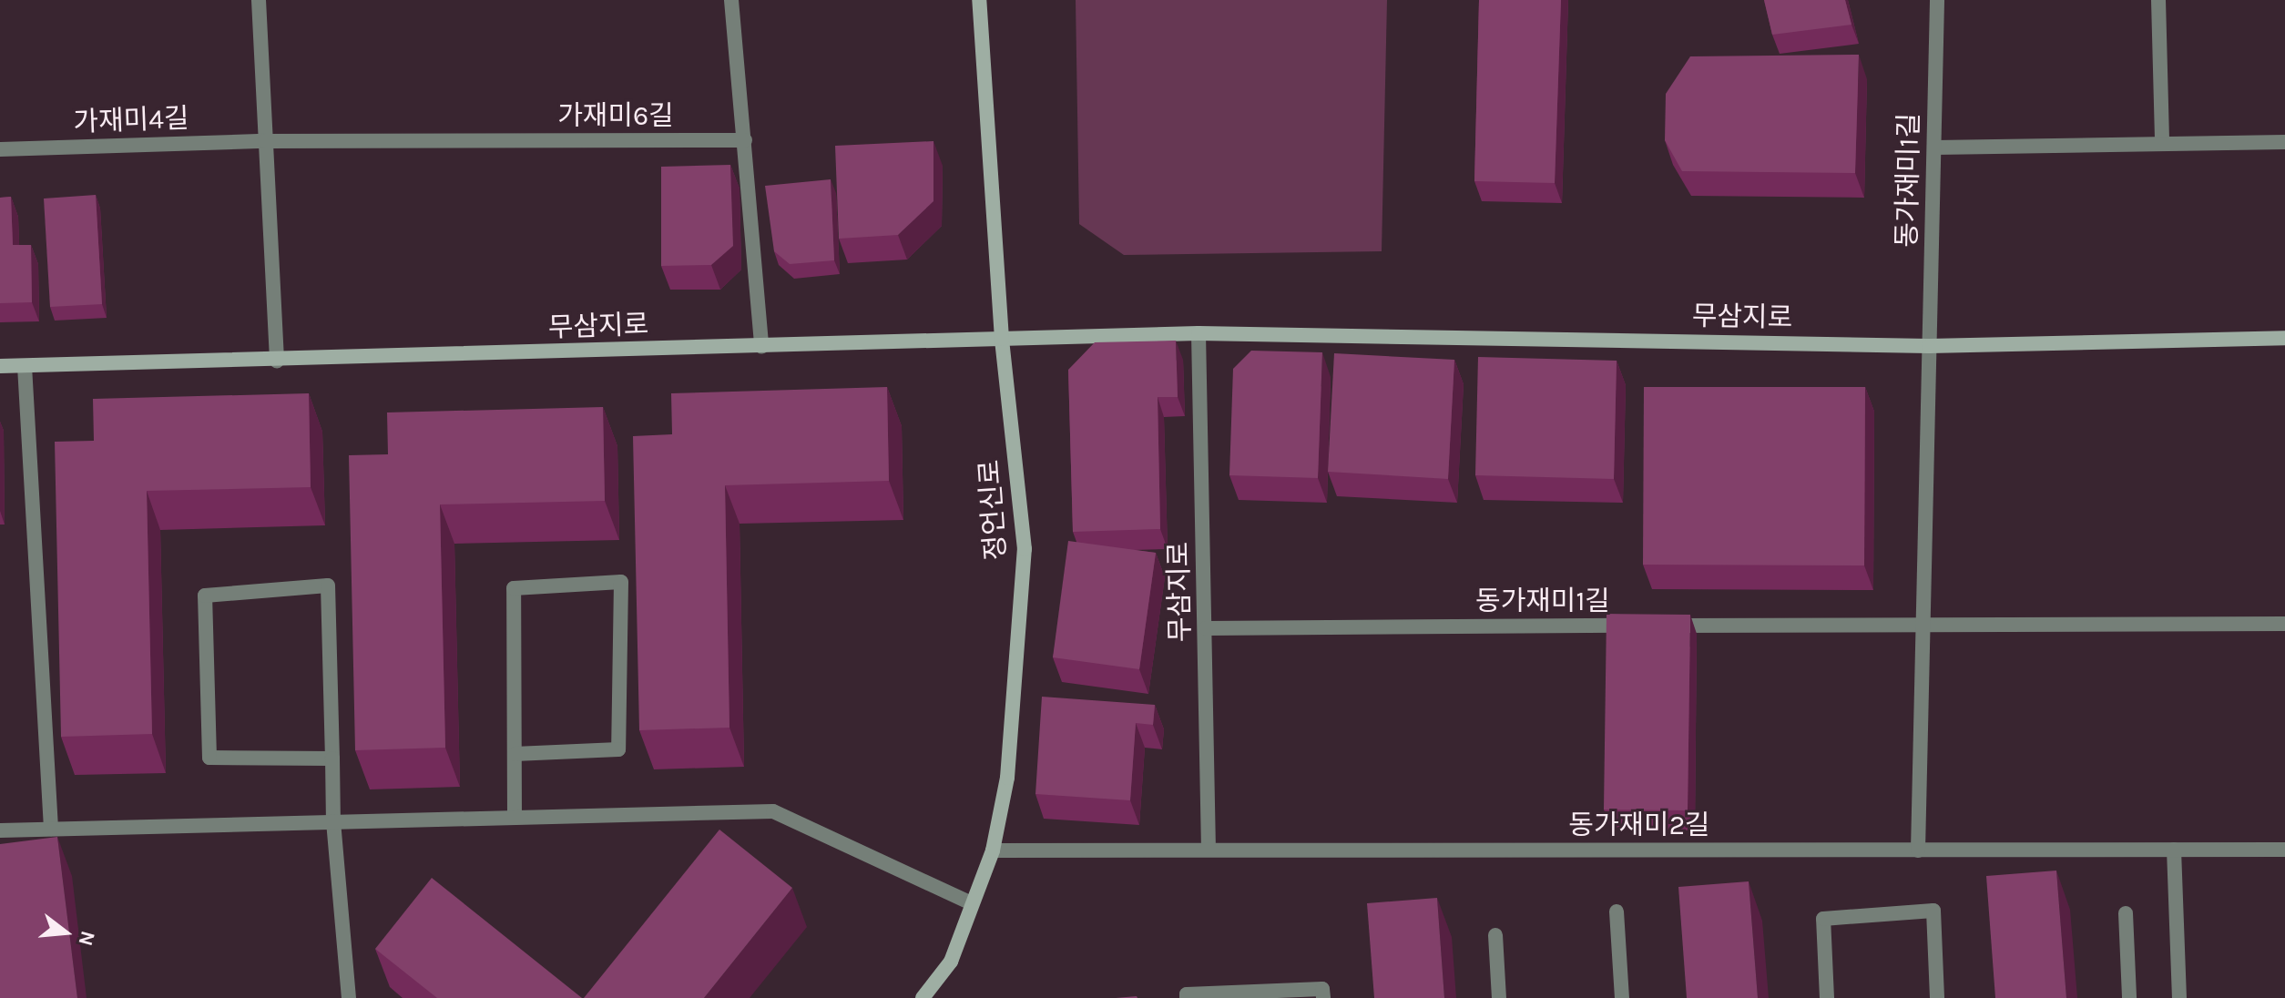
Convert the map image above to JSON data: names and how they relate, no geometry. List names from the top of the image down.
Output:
{
  "streets": {
    "street": [
      "가재미6길",
      "가재미4길",
      "동가재미1길",
      "무삼지로",
      "정언신로",
      "동가재미2길"
    ]
  },
  "crossings": [
    ["가재미6길", "가재미4길"],
    ["동가재미1길", "무삼지로"],
    ["동가재미1길", "동가재미2길"],
    ["무삼지로", "정언신로"],
    ["무삼지로", "동가재미2길"],
    ["정언신로", "동가재미2길"]
  ],
  "north": "right"
}
